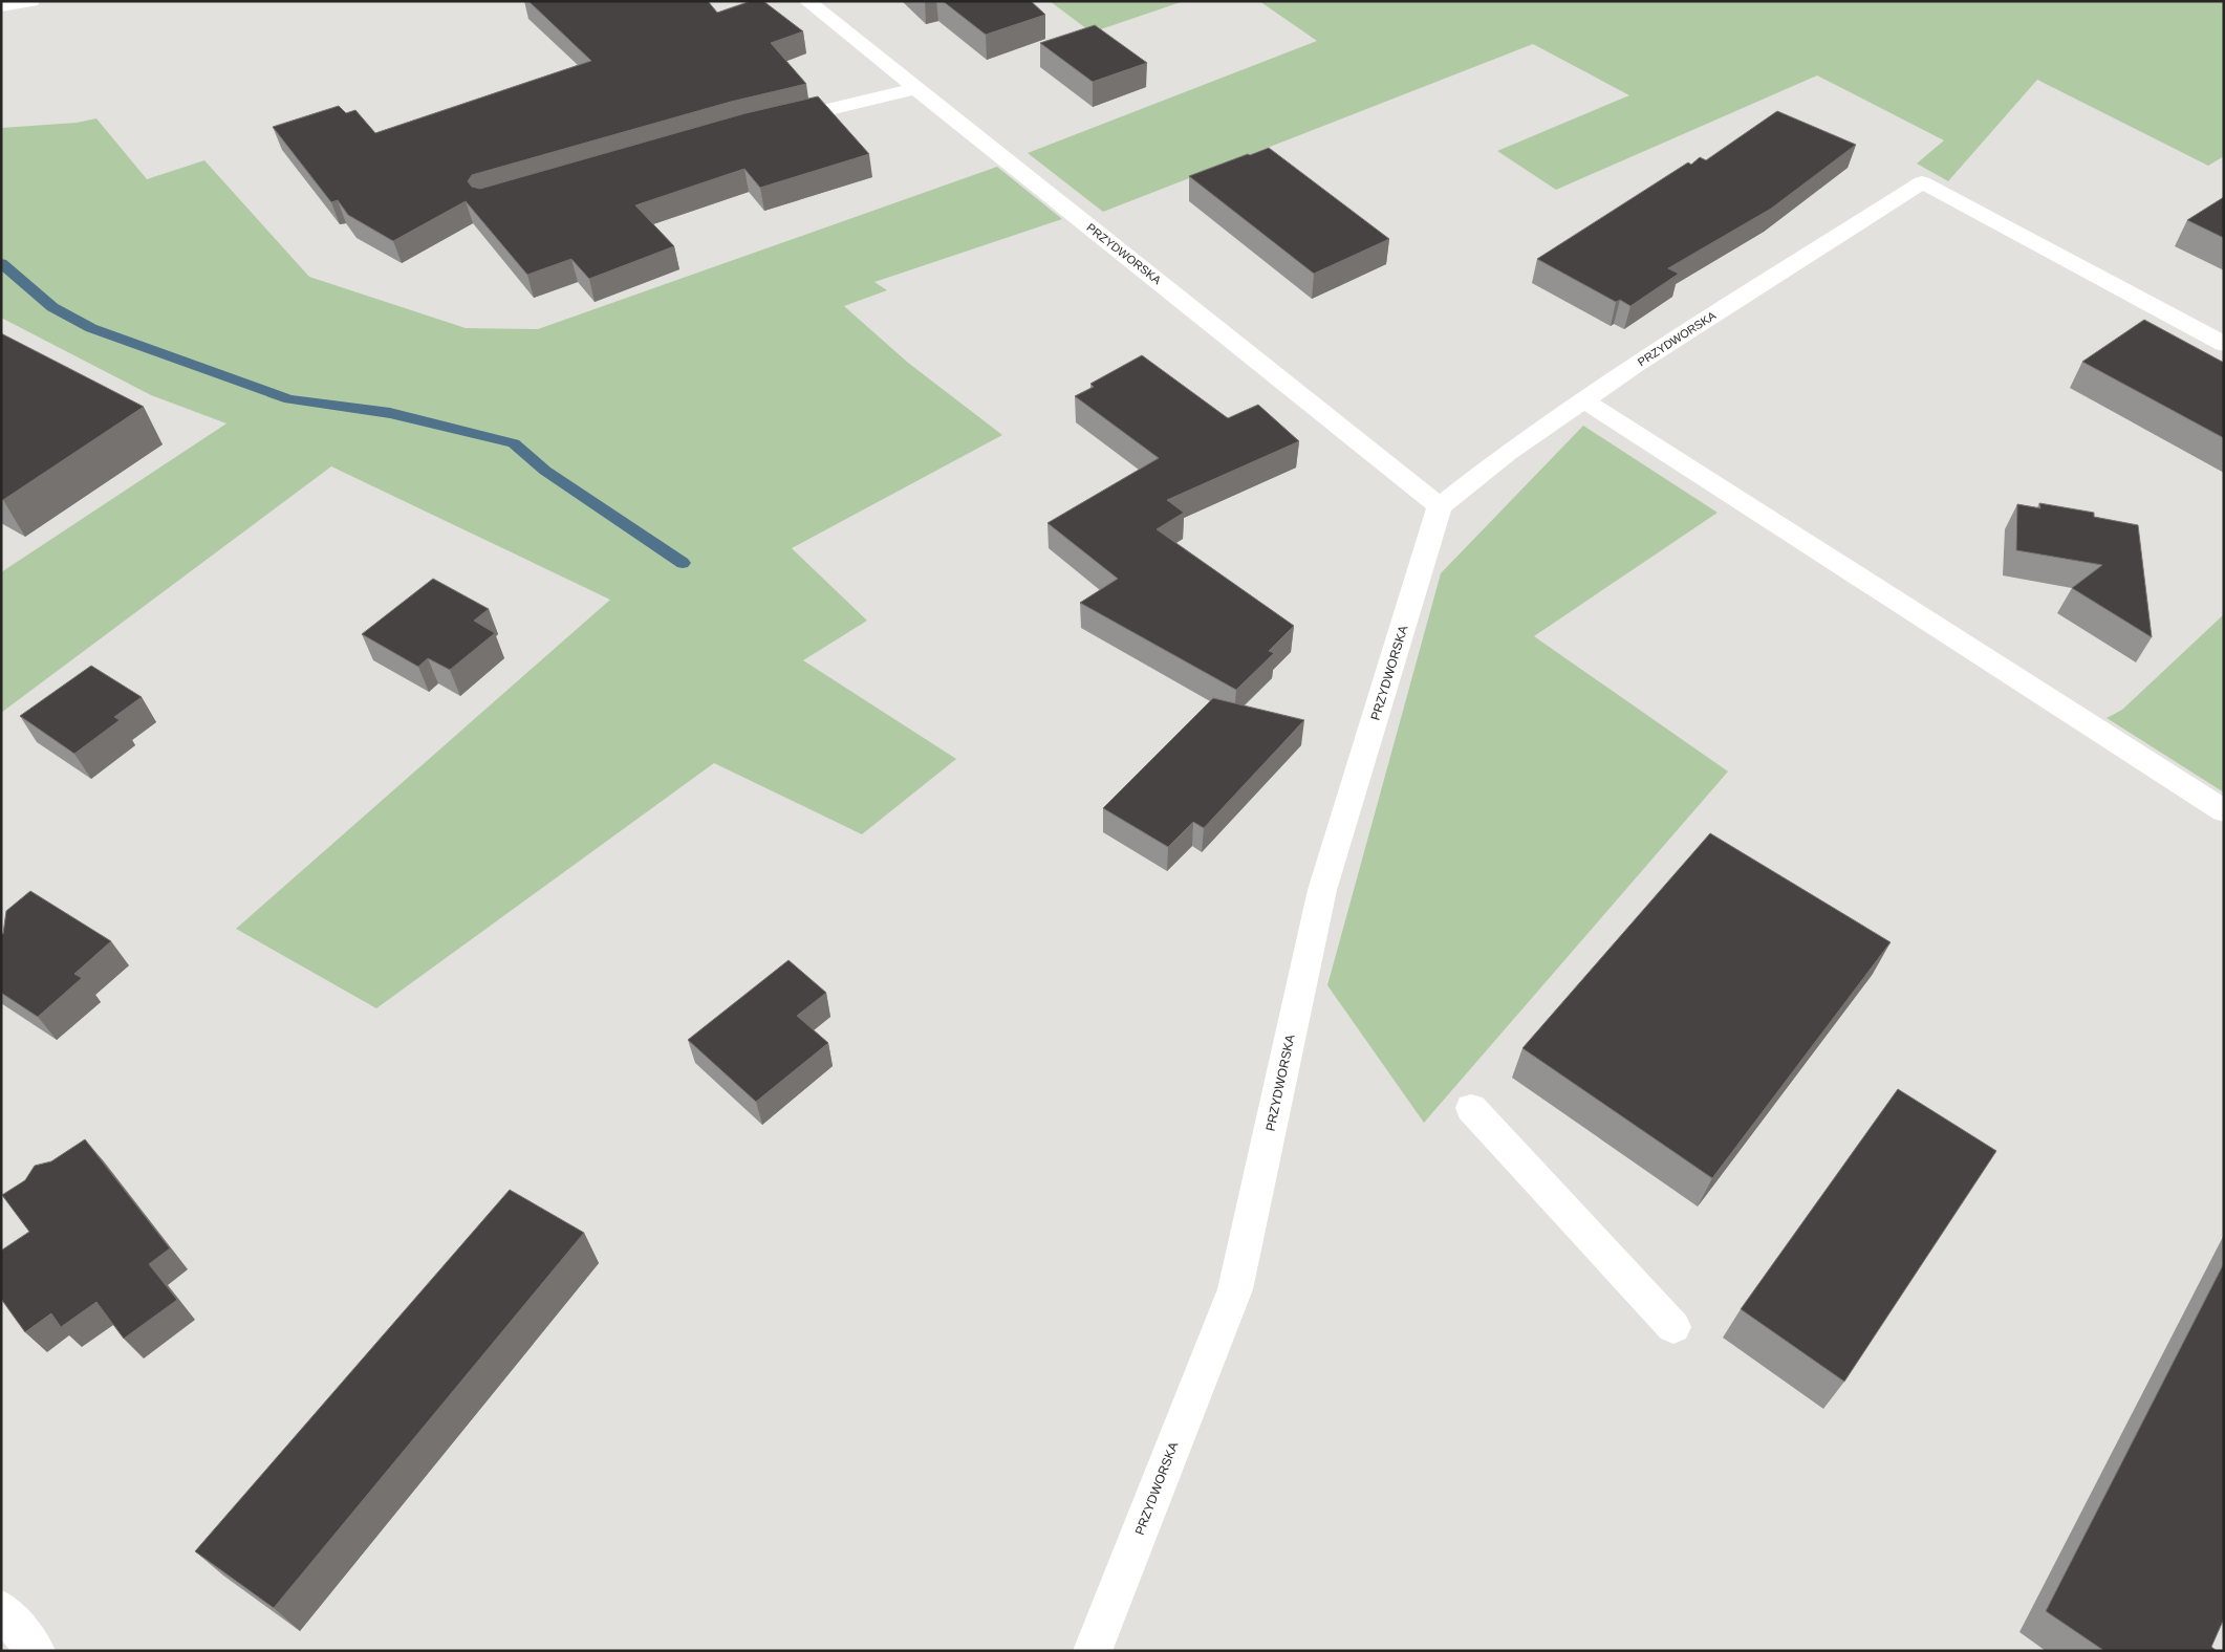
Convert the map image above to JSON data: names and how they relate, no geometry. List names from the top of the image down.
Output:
{
  "streets": {
    "main road": ["PRZYDWORSKA"]
  }
}
